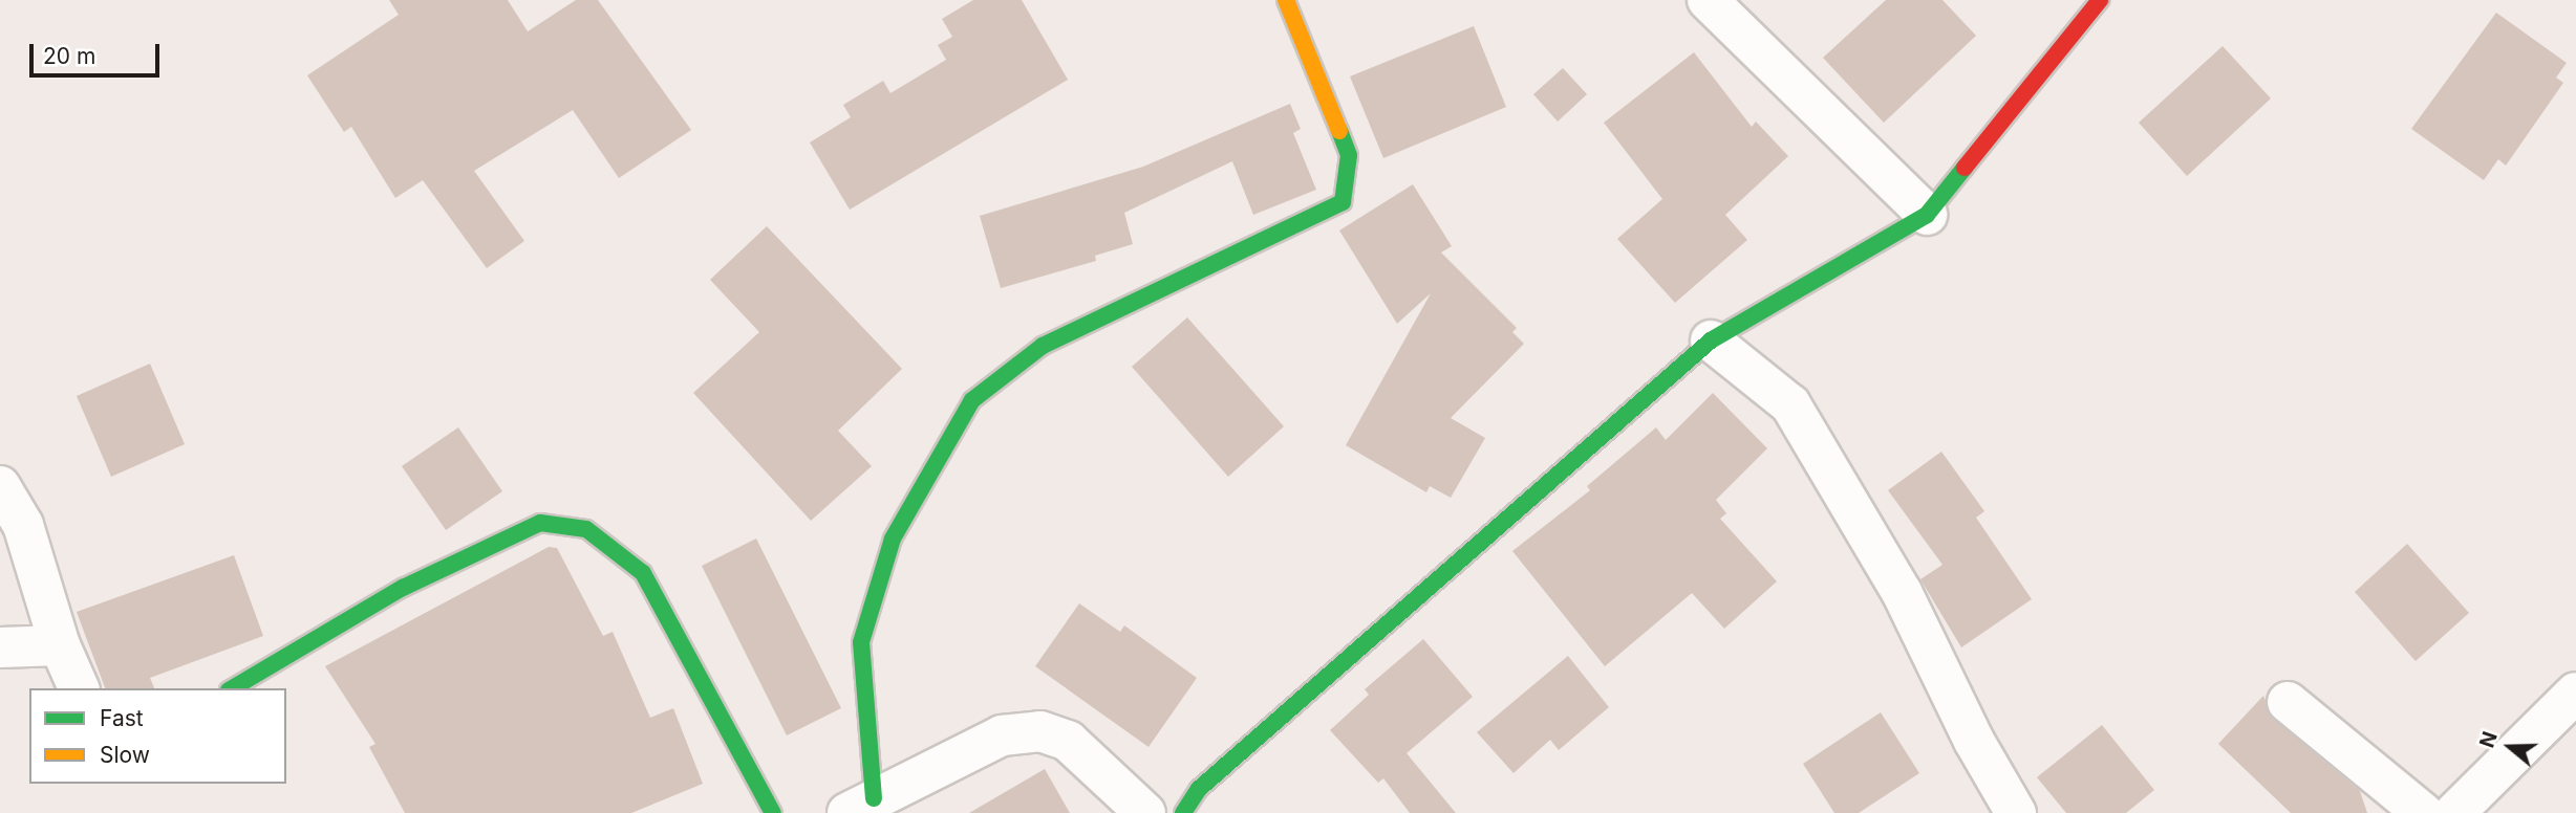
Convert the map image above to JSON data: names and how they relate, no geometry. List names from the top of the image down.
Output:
{
  "legend": ["Fast", "Slow"],
  "scale_bar": "20 m",
  "north": "left"
}
